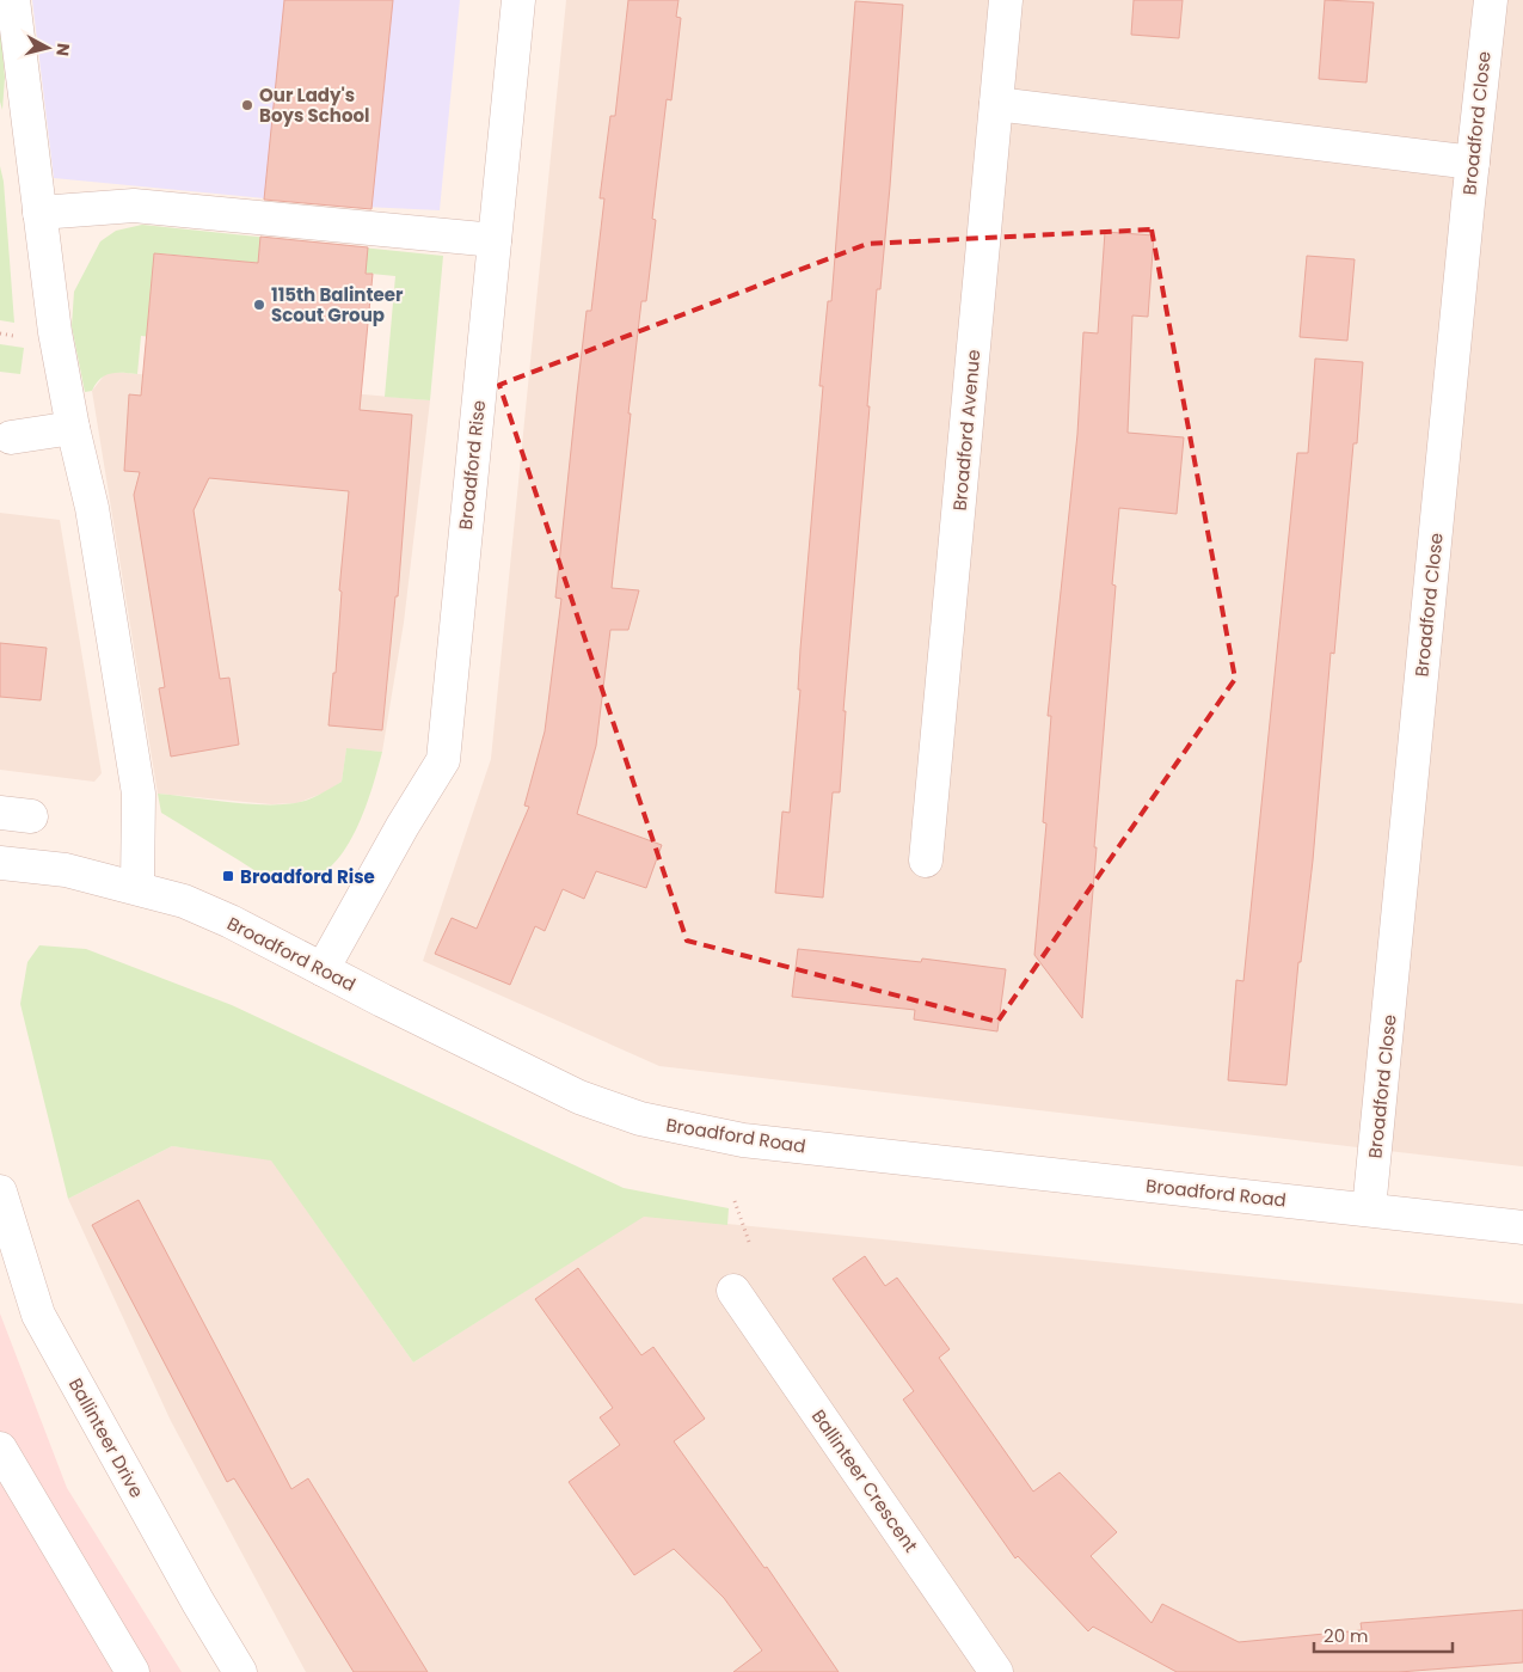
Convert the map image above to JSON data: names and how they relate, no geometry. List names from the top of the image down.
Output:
{
  "streets": {
    "street": [
      "Broadford Close",
      "Broadford Avenue",
      "Broadford Rise",
      "Broadford Road",
      "Ballinteer Drive",
      "Ballinteer Crescent"
    ]
  },
  "crossings": [
    ["Broadford Close", "Broadford Road"],
    ["Broadford Rise", "Broadford Road"]
  ],
  "places": {
    "other": ["Our Lady's Boys School", "115th Balinteer Scout Group"],
    "transit": ["Broadford Rise"]
  },
  "scale_bar": "20 m",
  "north": "right"
}
